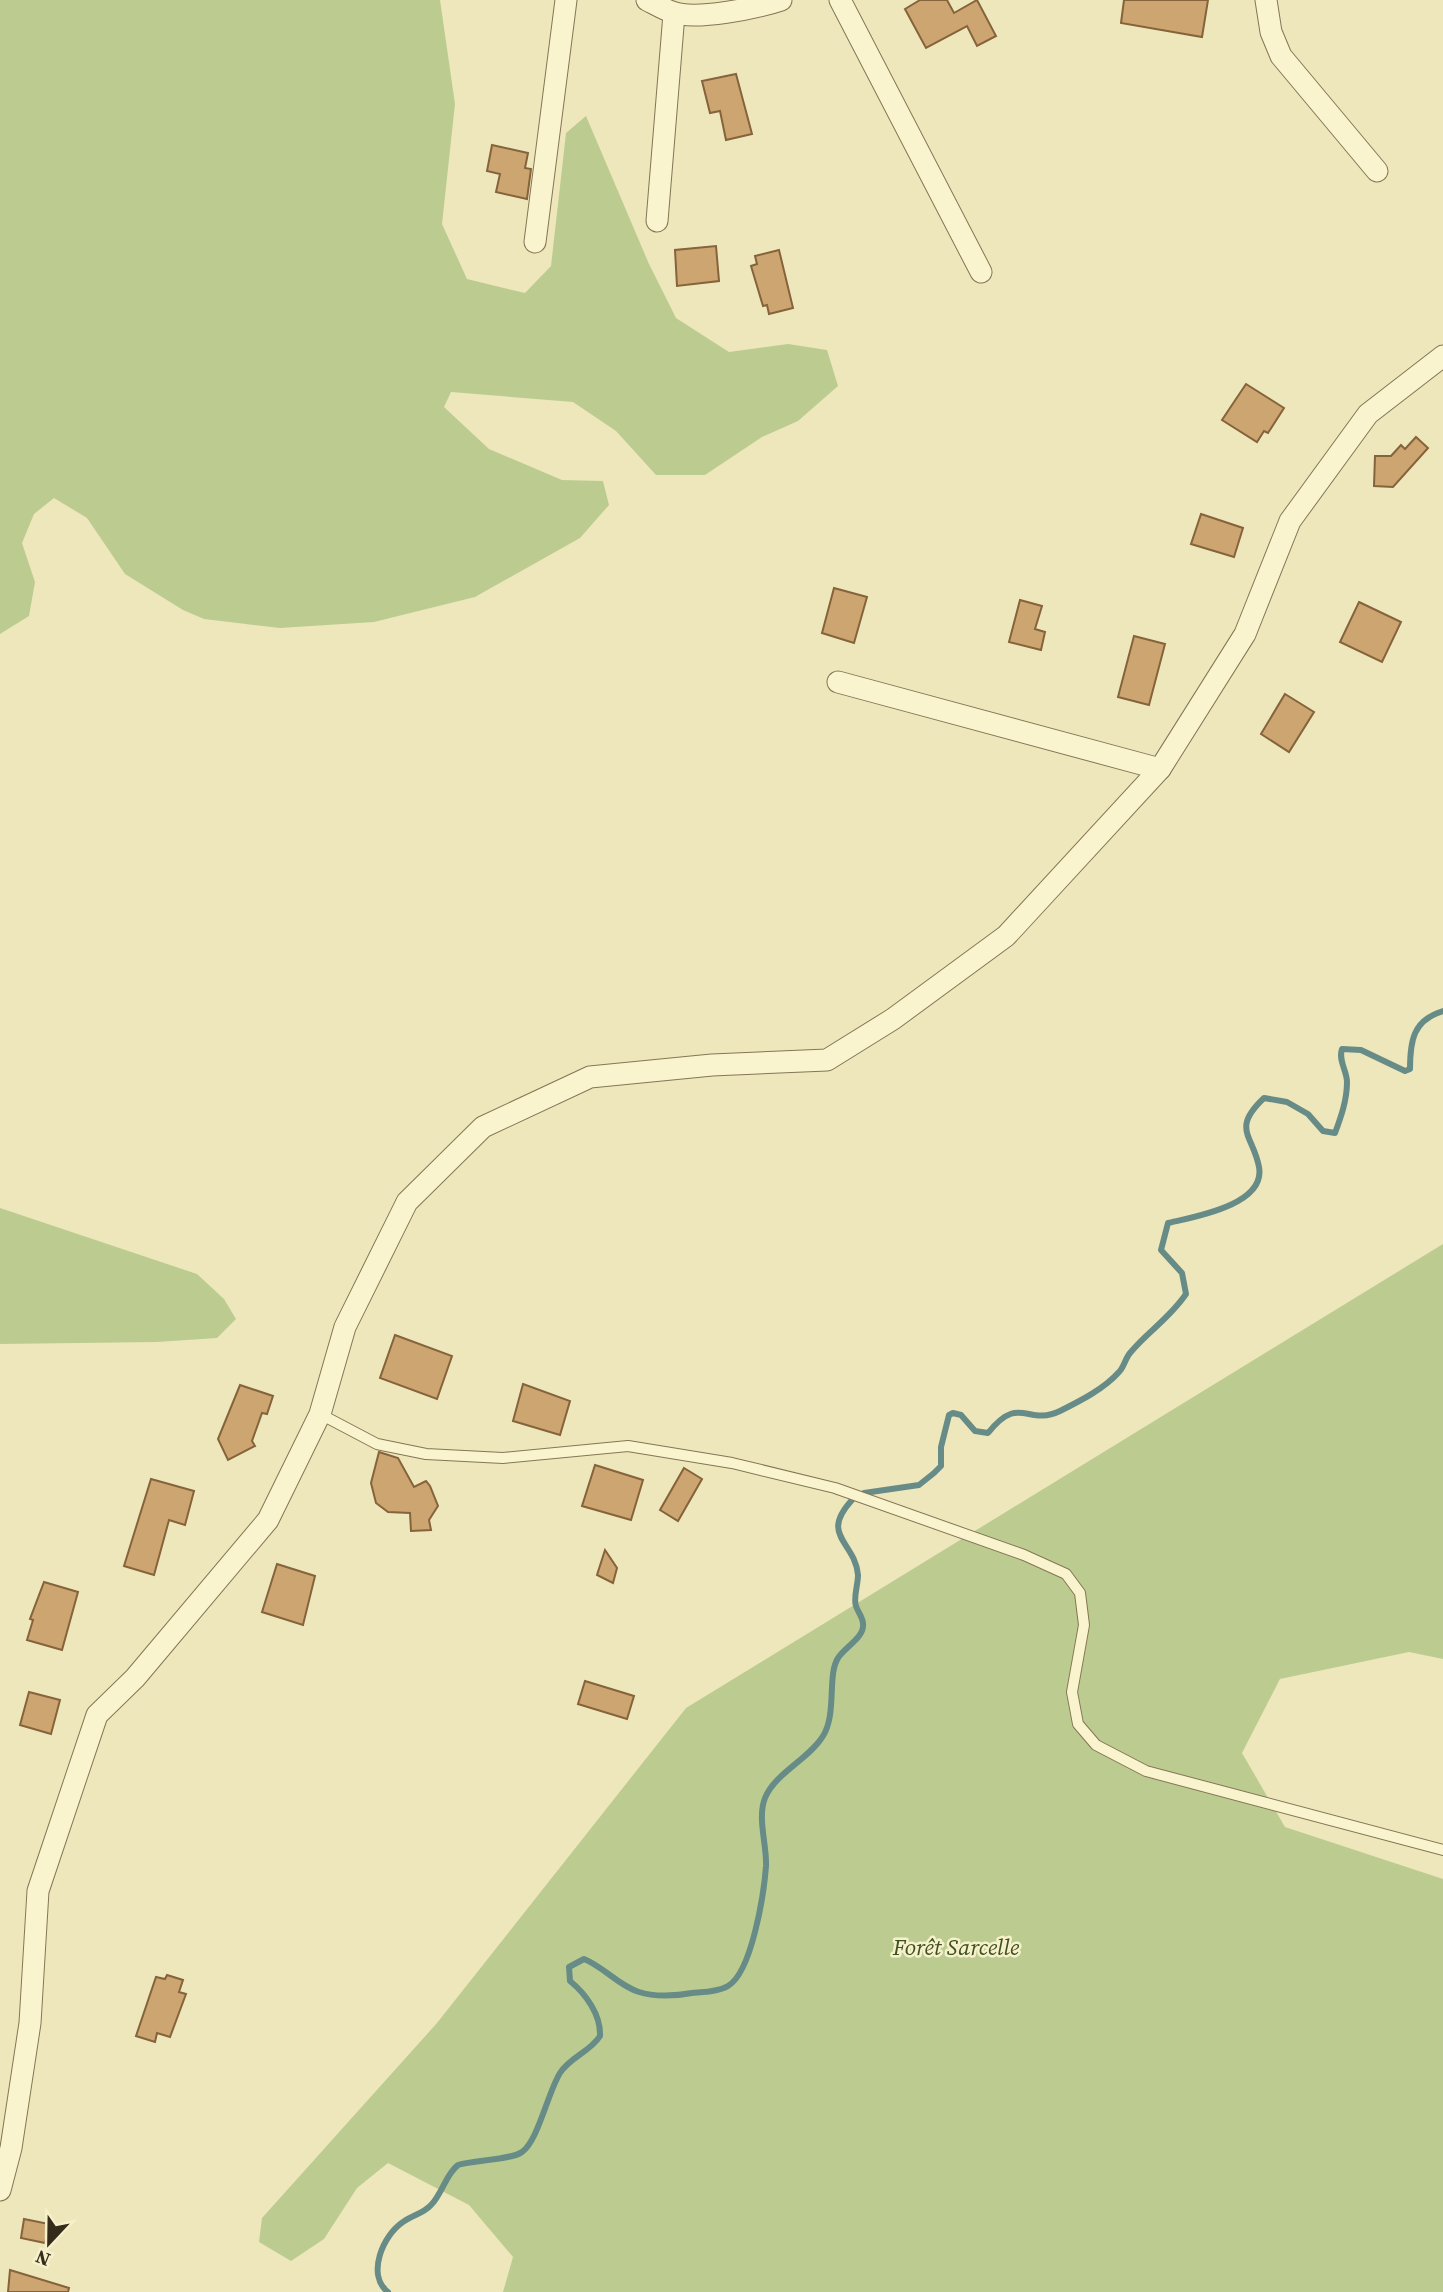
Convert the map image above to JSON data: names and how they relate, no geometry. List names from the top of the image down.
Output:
{
  "parks": ["Forêt Sarcelle"],
  "north": "bottom"
}
